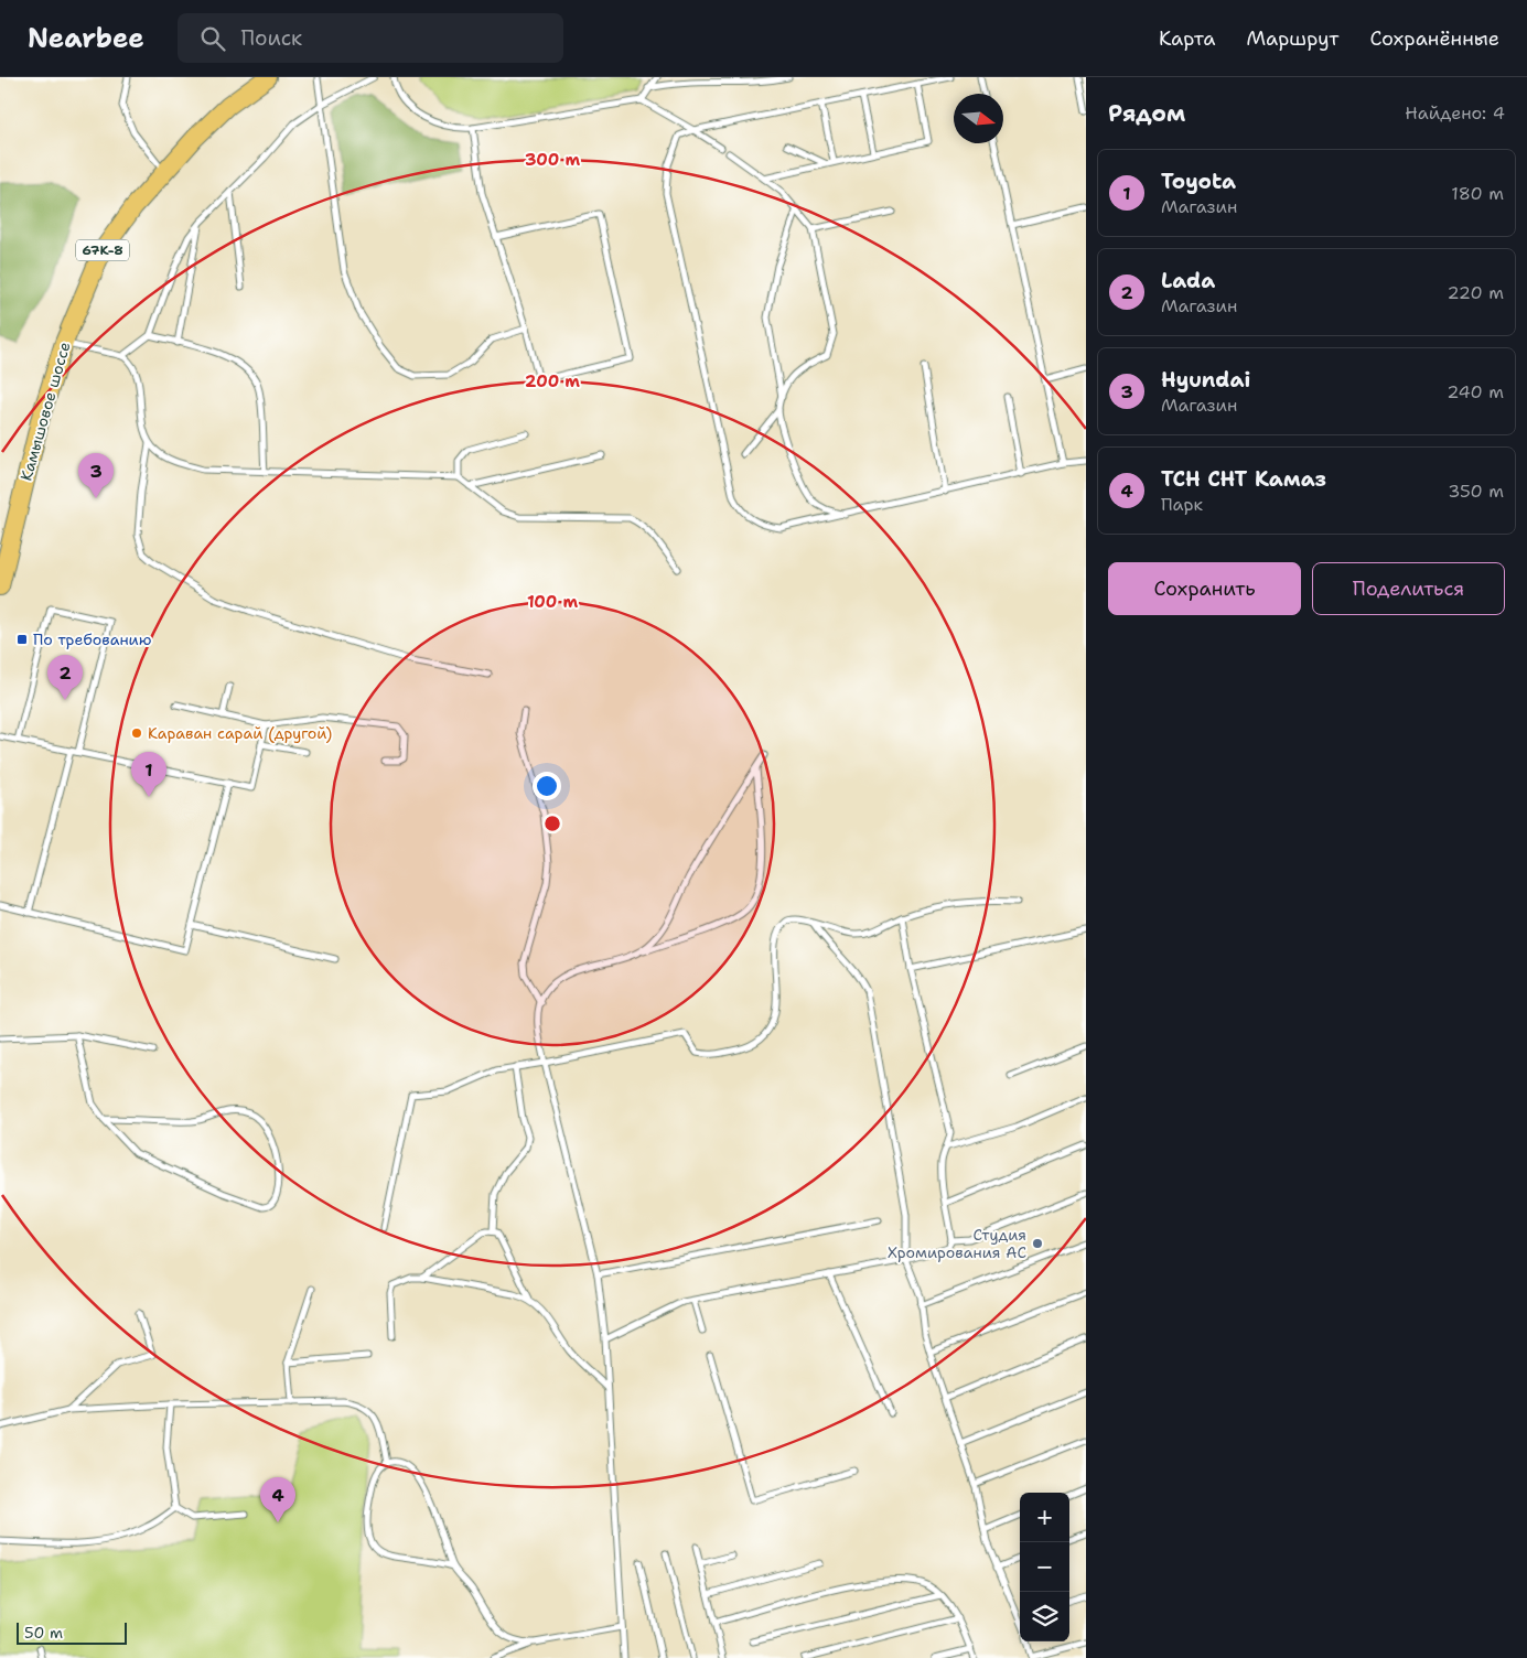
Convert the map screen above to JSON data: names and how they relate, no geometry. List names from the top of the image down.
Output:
{
  "streets": {
    "main road": ["67К-8", "Камышовое шоссе"]
  },
  "places": {
    "transit": ["По требованию"],
    "other": ["Караван сарай (другой)", "Студия Хромирования АС"]
  },
  "scale_bar": "50 m",
  "north": "right",
  "page": {
    "header": "Nearbee",
    "search": "Поиск",
    "nav": ["Карта", "Маршрут", "Сохранённые"],
    "heading": ["Рядом", "Найдено: 4"],
    "list": [
      {
        "mark": "1",
        "name": "Toyota",
        "note": "Магазин",
        "value": "180 m"
      },
      {
        "mark": "2",
        "name": "Lada",
        "note": "Магазин",
        "value": "220 m"
      },
      {
        "mark": "3",
        "name": "Hyundai",
        "note": "Магазин",
        "value": "240 m"
      },
      {
        "mark": "4",
        "name": "ТСН СНТ Камаз",
        "note": "Парк",
        "value": "350 m"
      }
    ],
    "pins": [
      "3",
      "2",
      "1",
      "4"
    ],
    "buttons": ["Сохранить", "Поделиться"],
    "map_buttons": ["+", "−"],
    "scale": "50 m"
  },
  "rings": ["300 m", "200 m", "100 m"]
}
